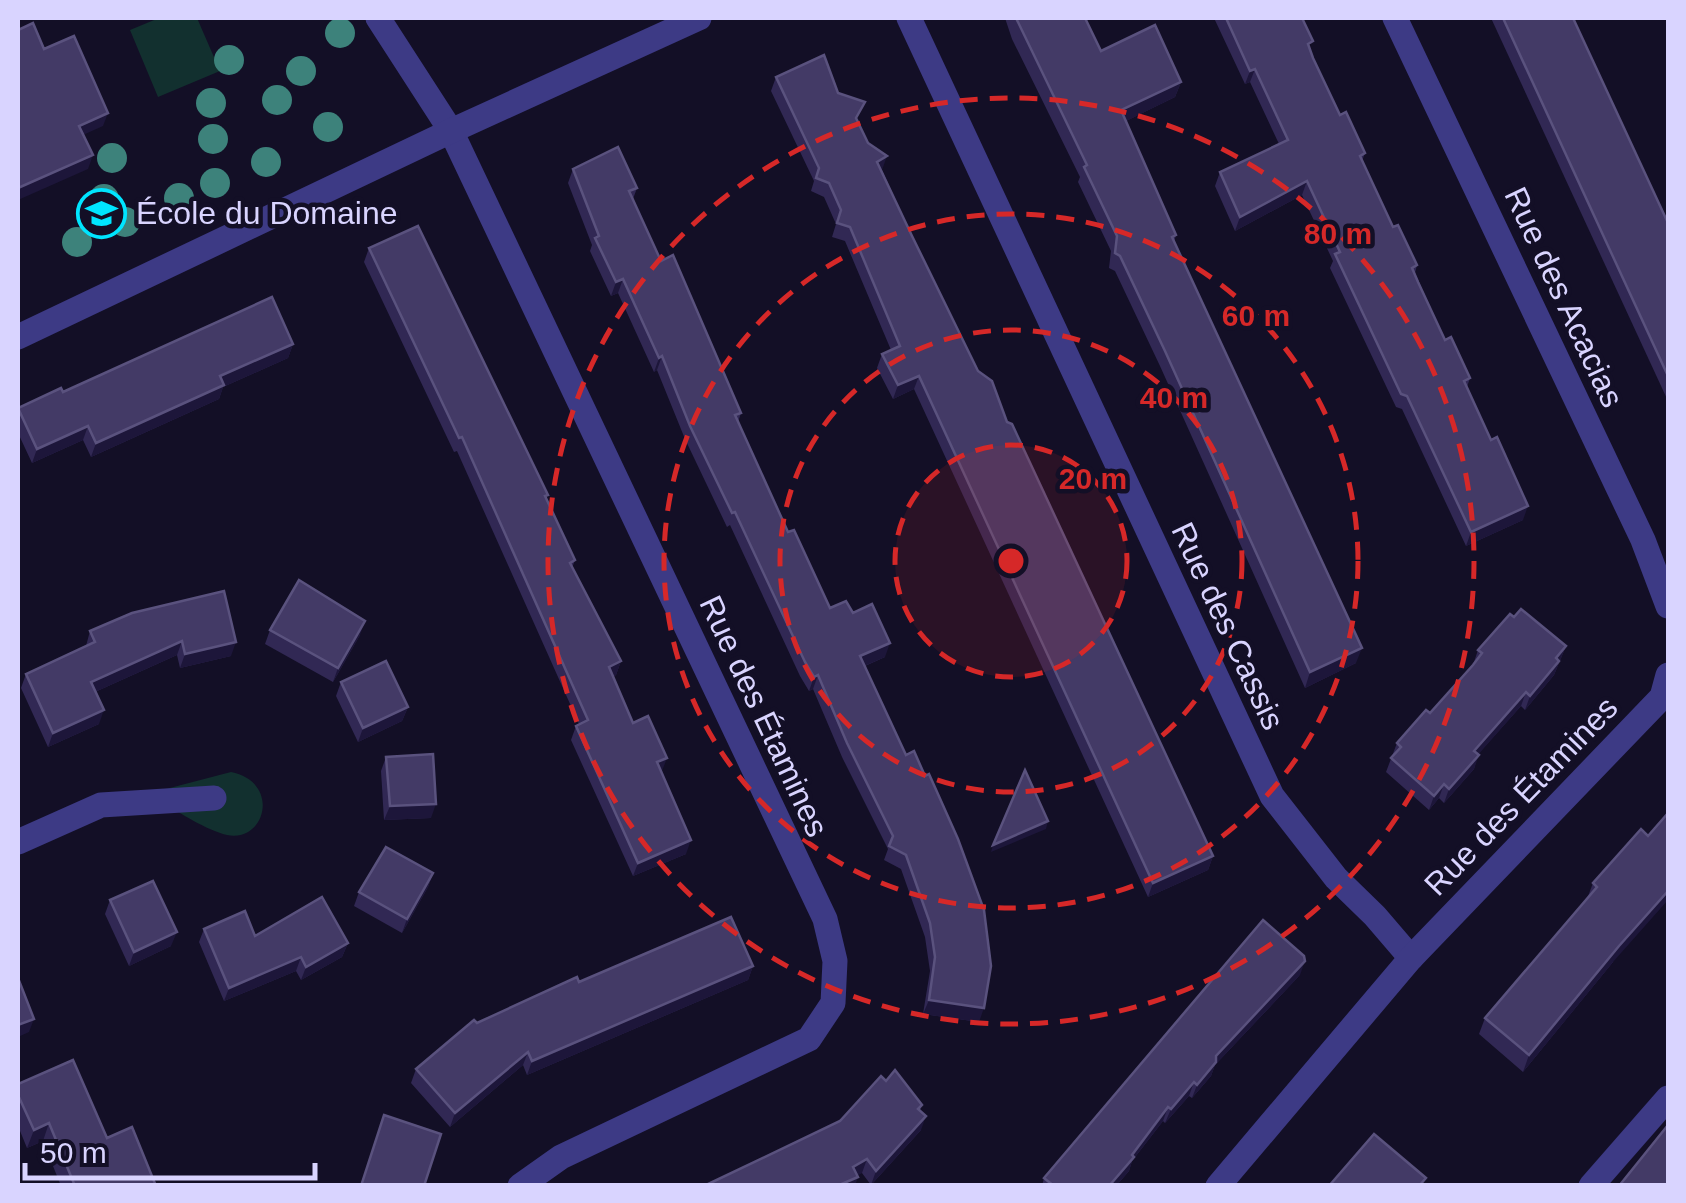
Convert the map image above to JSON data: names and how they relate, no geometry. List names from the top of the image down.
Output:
{
  "streets": {
    "street": ["Rue des Acacias", "Rue des Cassis", "Rue des Étamines"]
  },
  "crossings": [
    ["Rue des Cassis", "Rue des Étamines"]
  ],
  "places": {
    "school or university": ["École du Domaine"]
  },
  "scale_bar": "50 m",
  "rings": [
    "80 m",
    "60 m",
    "40 m",
    "20 m"
  ]
}
